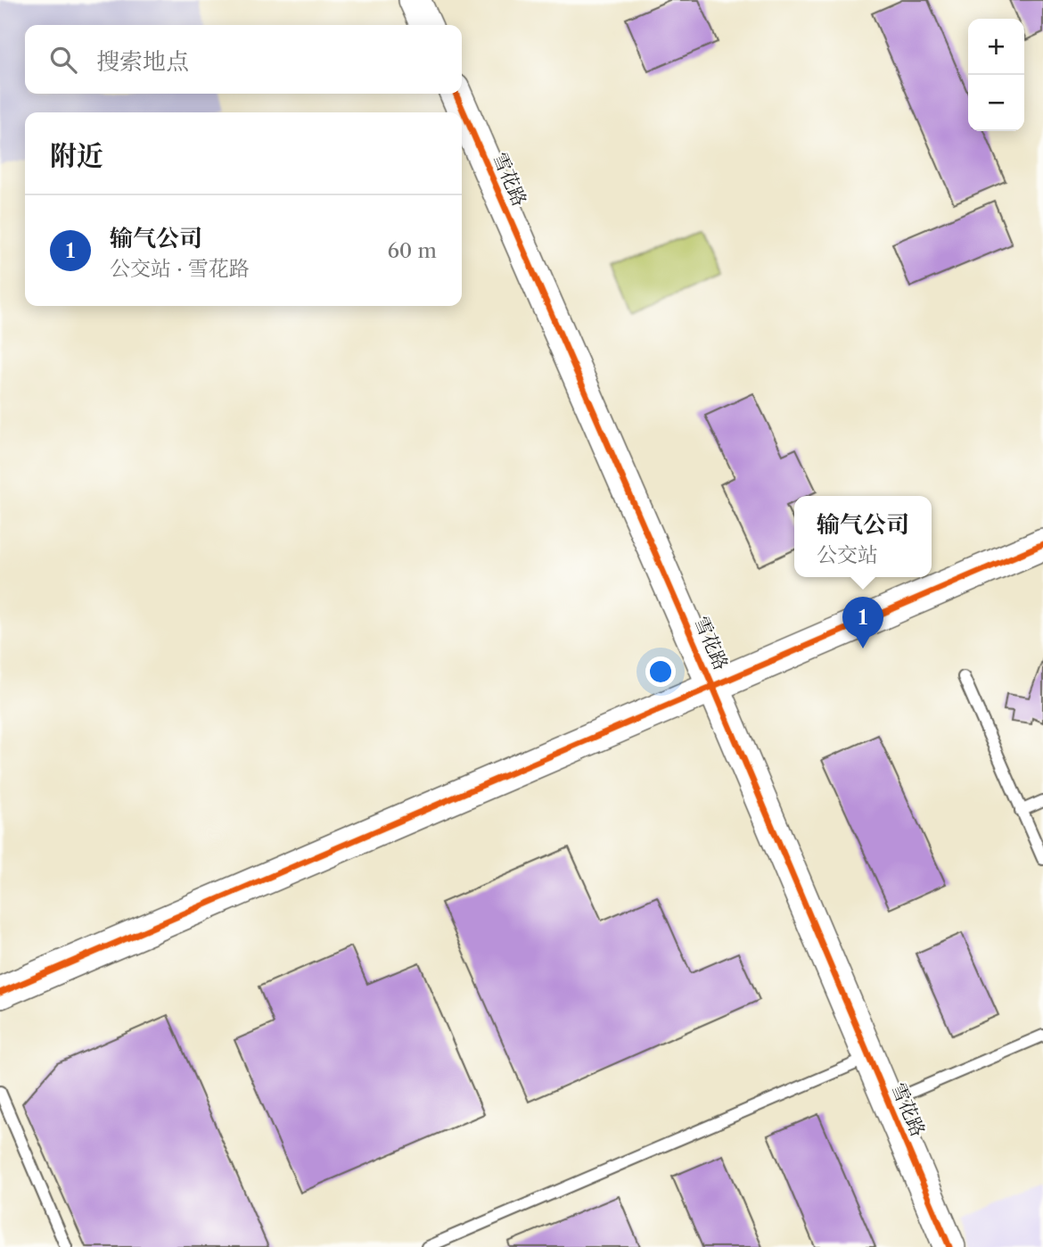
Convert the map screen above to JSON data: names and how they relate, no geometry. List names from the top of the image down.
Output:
{
  "streets": {
    "street": ["雪花路"]
  },
  "page": {
    "map_buttons": ["+", "−"],
    "search": "搜索地点",
    "heading": "附近",
    "list": [
      {
        "mark": "1",
        "name": "输气公司",
        "note": "公交站 · 雪花路",
        "value": "60 m"
      }
    ],
    "popup": ["输气公司", "公交站"],
    "pins": "1"
  }
}
